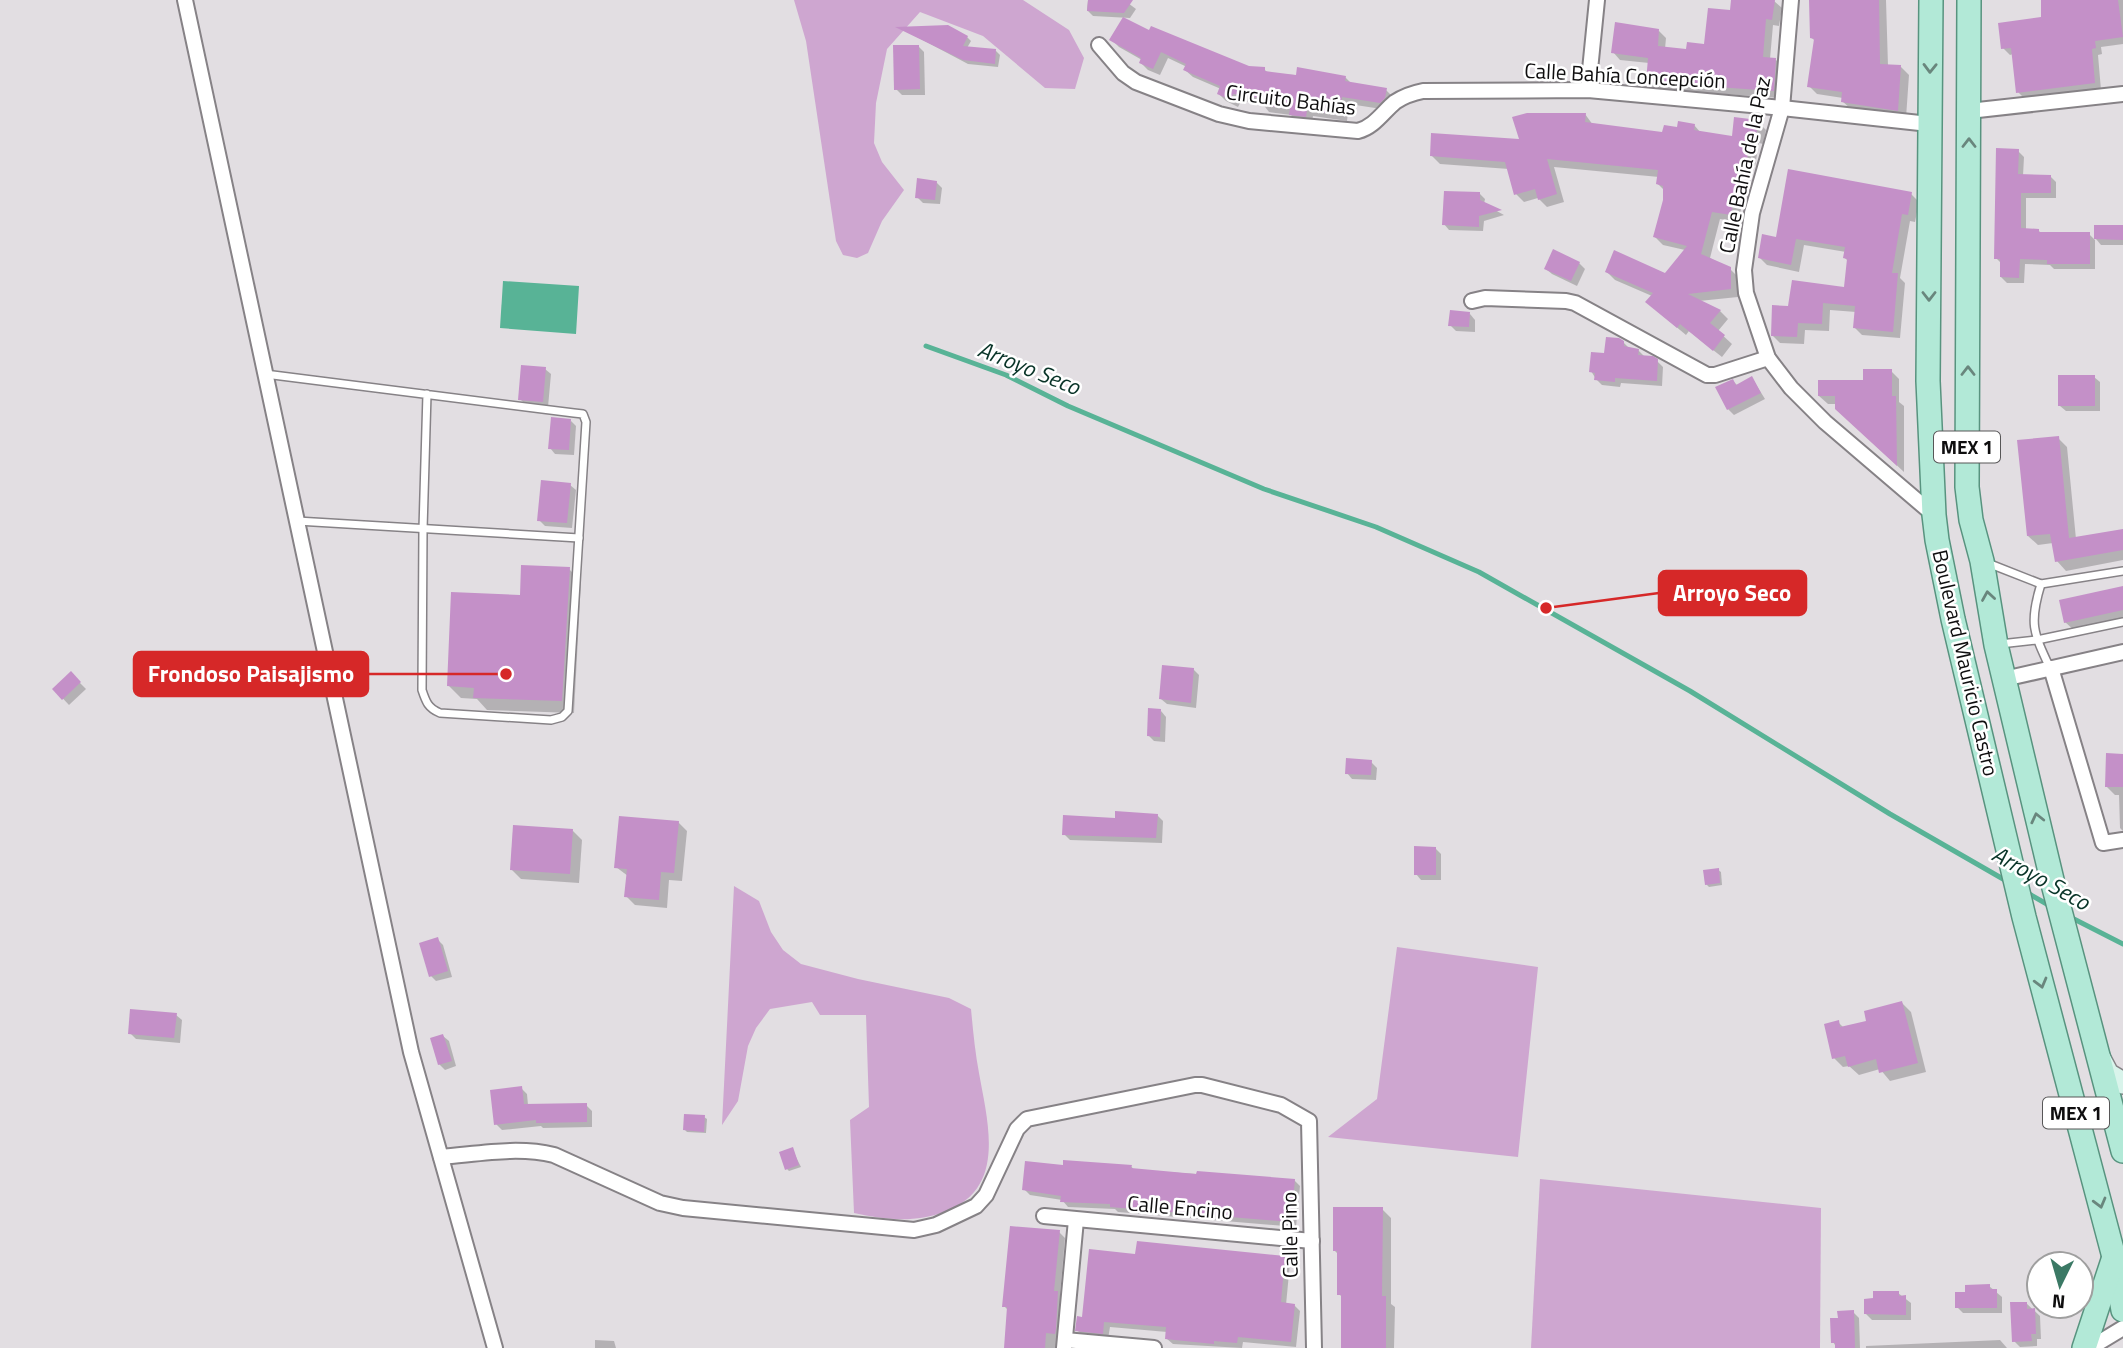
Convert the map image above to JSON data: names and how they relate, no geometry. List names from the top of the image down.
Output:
{
  "streets": {
    "main road": ["MEX 1", "Boulevard Mauricio Castro"],
    "street": [
      "Calle Bahía Concepción",
      "Circuito Bahías",
      "Calle Bahía de la Paz",
      "Calle Encino",
      "Calle Pino"
    ]
  },
  "crossings": [
    ["Calle Bahía Concepción", "Circuito Bahías"],
    ["Calle Bahía Concepción", "Calle Bahía de la Paz"],
    ["Calle Bahía Concepción", "Boulevard Mauricio Castro"],
    ["Calle Bahía de la Paz", "Boulevard Mauricio Castro"],
    ["Calle Encino", "Calle Pino"]
  ],
  "water": ["Arroyo Seco"],
  "places": ["Arroyo Seco", "Frondoso Paisajismo"],
  "north": "bottom"
}
